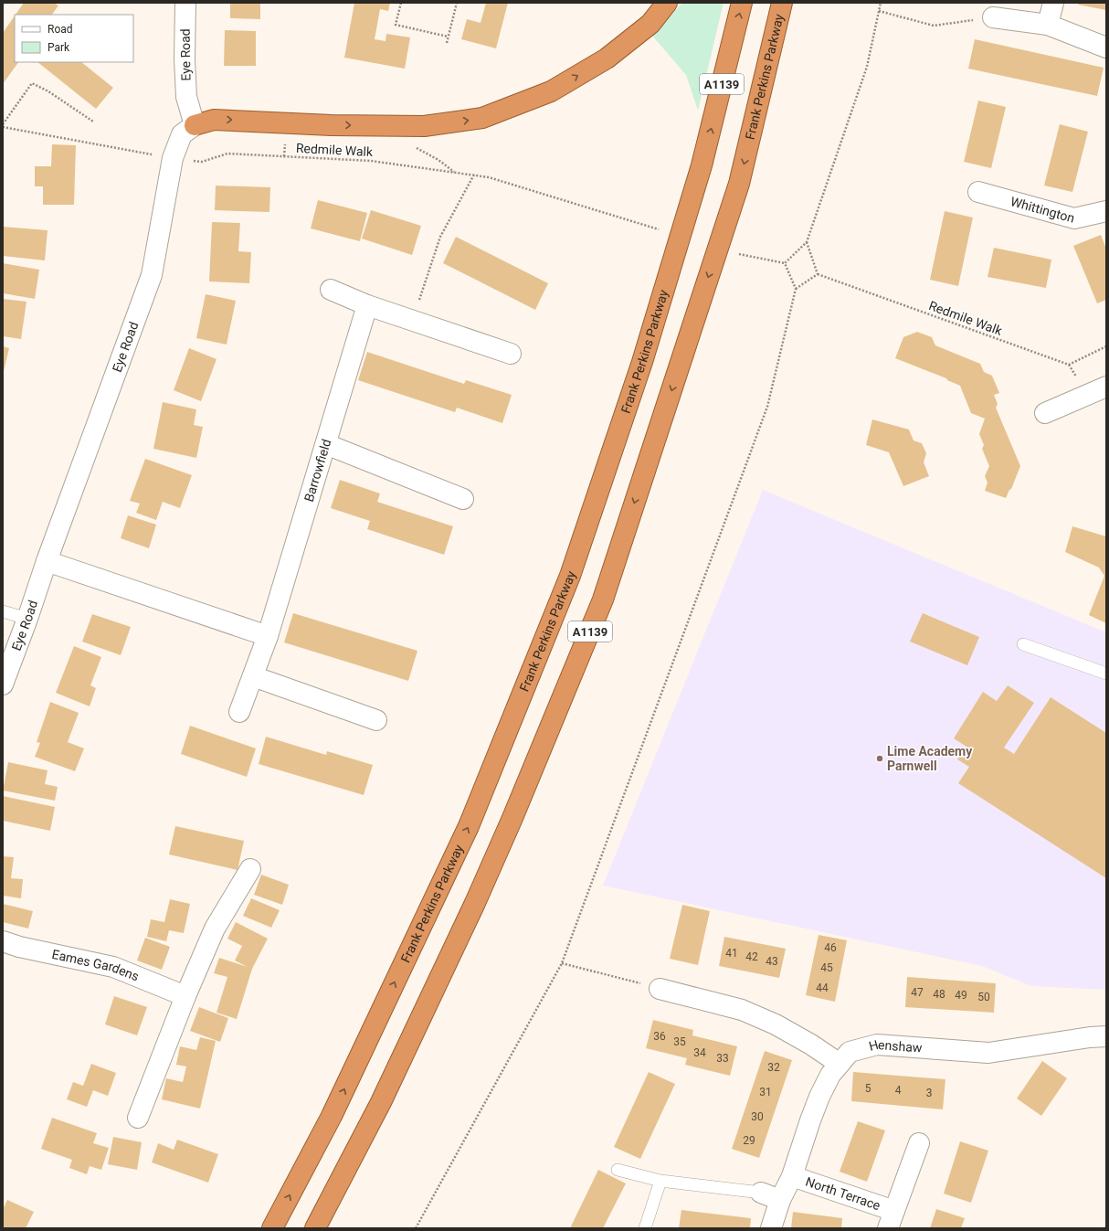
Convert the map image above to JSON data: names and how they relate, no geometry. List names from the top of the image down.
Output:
{
  "streets": {
    "highway": ["Frank Perkins Parkway", "A1139"],
    "street": [
      "Eye Road",
      "Whittington",
      "Barrowfield",
      "Eames Gardens",
      "Henshaw",
      "North Terrace"
    ],
    "path": ["Redmile Walk"]
  },
  "crossings": [
    ["Eye Road", "Redmile Walk"],
    ["Henshaw", "North Terrace"]
  ],
  "places": ["Lime Academy Parnwell"],
  "house_numbers": [
    "46",
    "41",
    "42",
    "43",
    "45",
    "44",
    "47",
    "48",
    "49",
    "50",
    "36",
    "35",
    "34",
    "33",
    "32",
    "5",
    "4",
    "31",
    "3",
    "30",
    "29"
  ],
  "legend": ["Road", "Park"]
}
